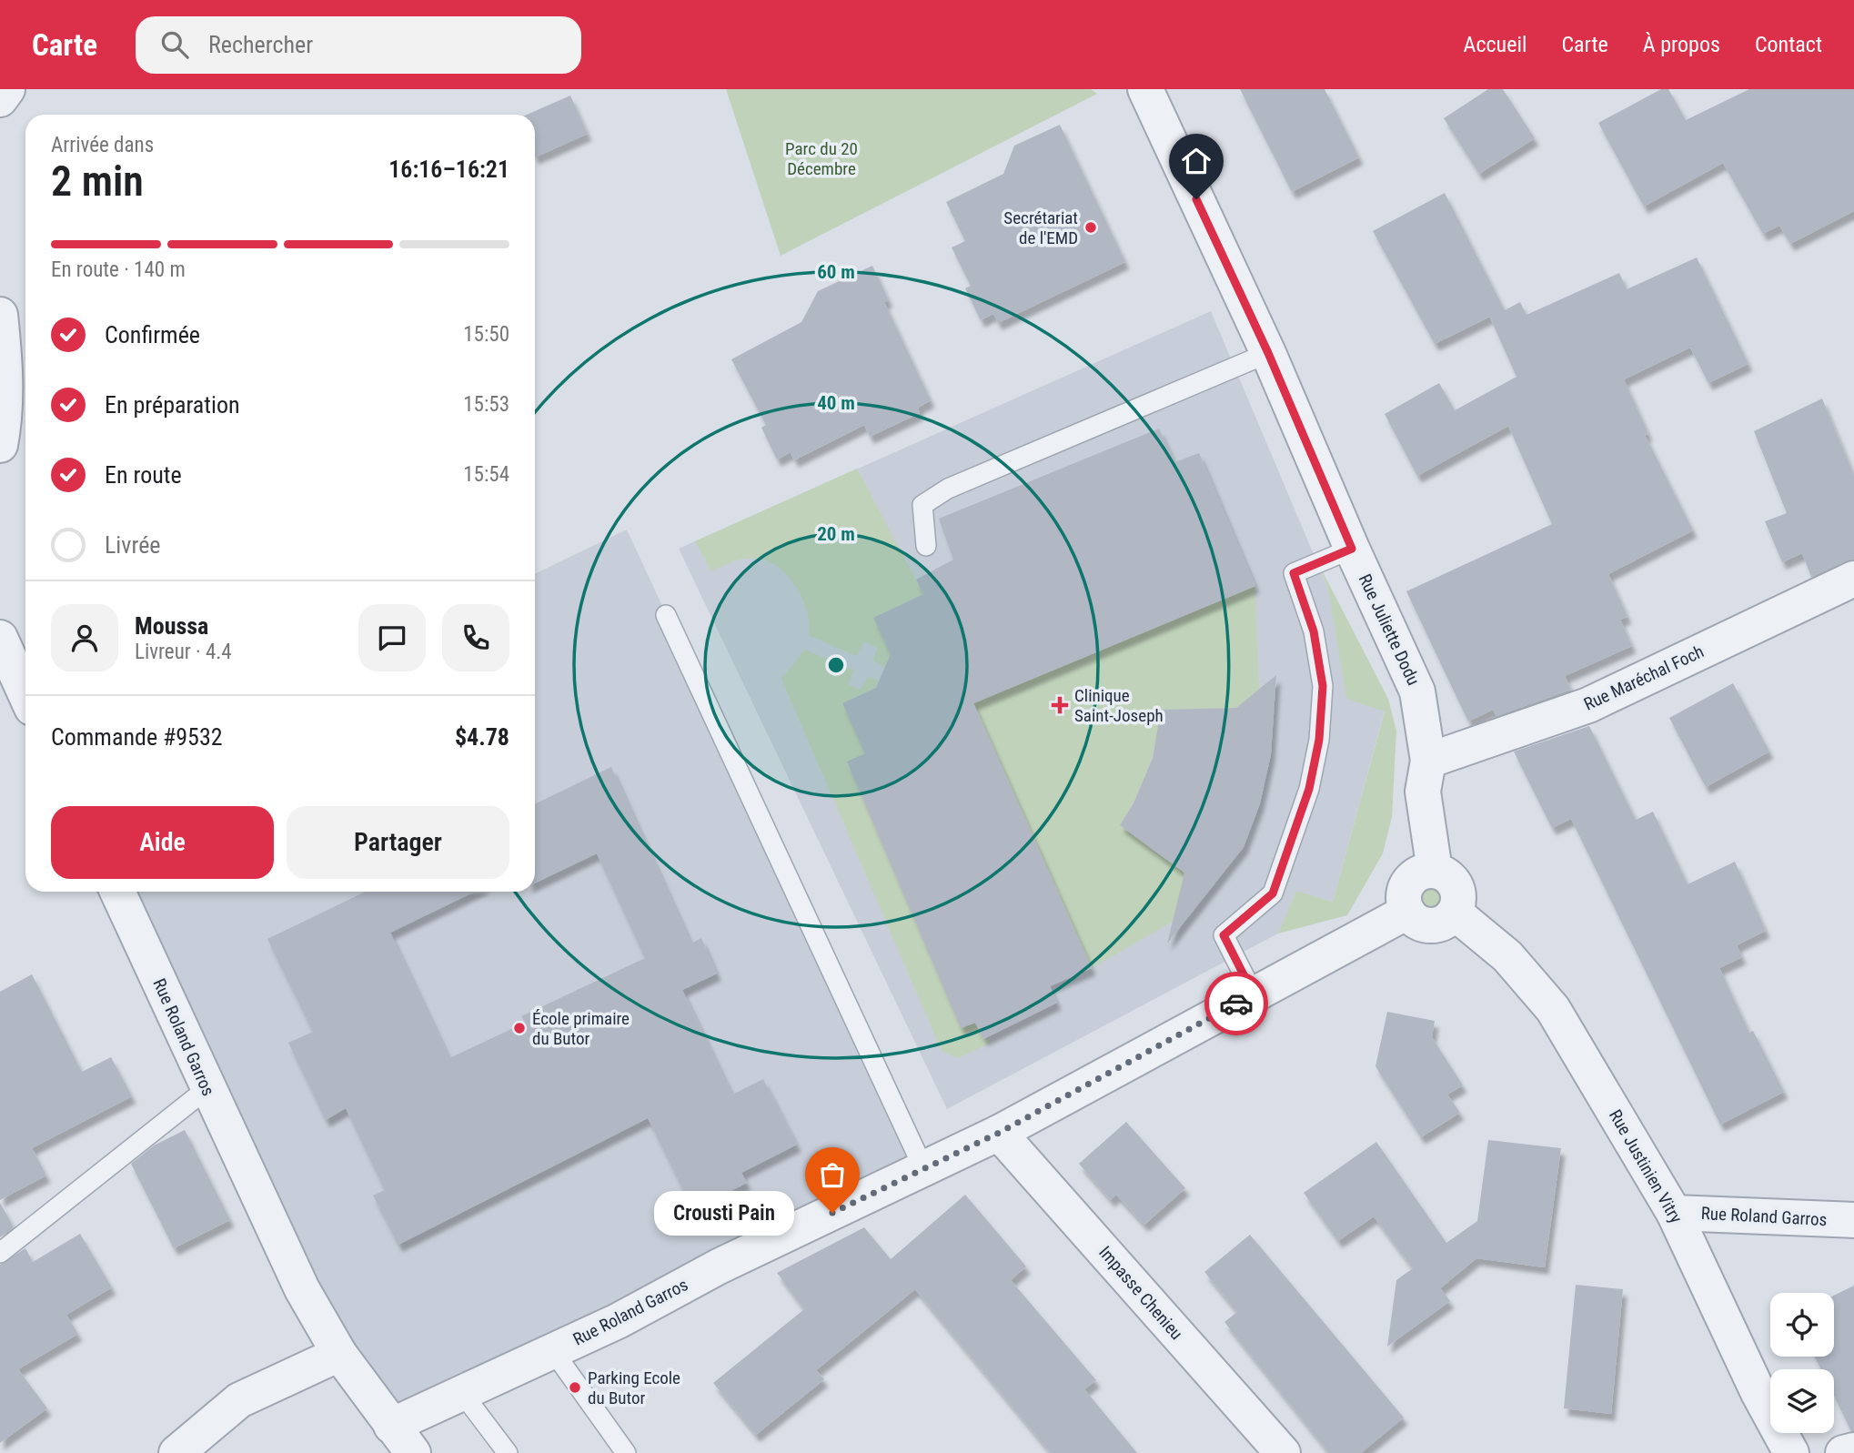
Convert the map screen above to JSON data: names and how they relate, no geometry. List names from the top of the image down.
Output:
{
  "streets": {
    "street": [
      "Rue Juliette Dodu",
      "Rue Maréchal Foch",
      "Rue Roland Garros",
      "Rue Justinien Vitry",
      "Impasse Chenieu"
    ]
  },
  "crossings": [
    ["Rue Juliette Dodu", "Rue Maréchal Foch"],
    ["Rue Juliette Dodu", "Rue Roland Garros"],
    ["Rue Juliette Dodu", "Rue Justinien Vitry"],
    ["Rue Roland Garros", "Rue Justinien Vitry"],
    ["Rue Roland Garros", "Impasse Chenieu"]
  ],
  "parks": ["Parc du 20 Décembre"],
  "places": {
    "other": [
      "Secrétariat de l'EMD",
      "École primaire du Butor",
      "Crousti Pain",
      "Parking Ecole du Butor"
    ],
    "health": ["Clinique Saint-Joseph"]
  },
  "page": {
    "header": "Carte",
    "search": "Rechercher",
    "nav": [
      "Accueil",
      "Carte",
      "À propos",
      "Contact"
    ],
    "heading": ["2 min", "Arrivée dans", "16:16–16:21"],
    "panel": [
      "Moussa",
      "Livreur · 4.4",
      "Commande #9532",
      "$4.78"
    ],
    "bar": "En route · 140 m",
    "list": [
      ["Confirmée", "15:50"],
      ["En préparation", "15:53"],
      ["En route", "15:54"],
      "Livrée"
    ],
    "buttons": ["Aide", "Partager"],
    "bubble": "Crousti Pain"
  },
  "rings": ["60 m", "40 m", "20 m"]
}
